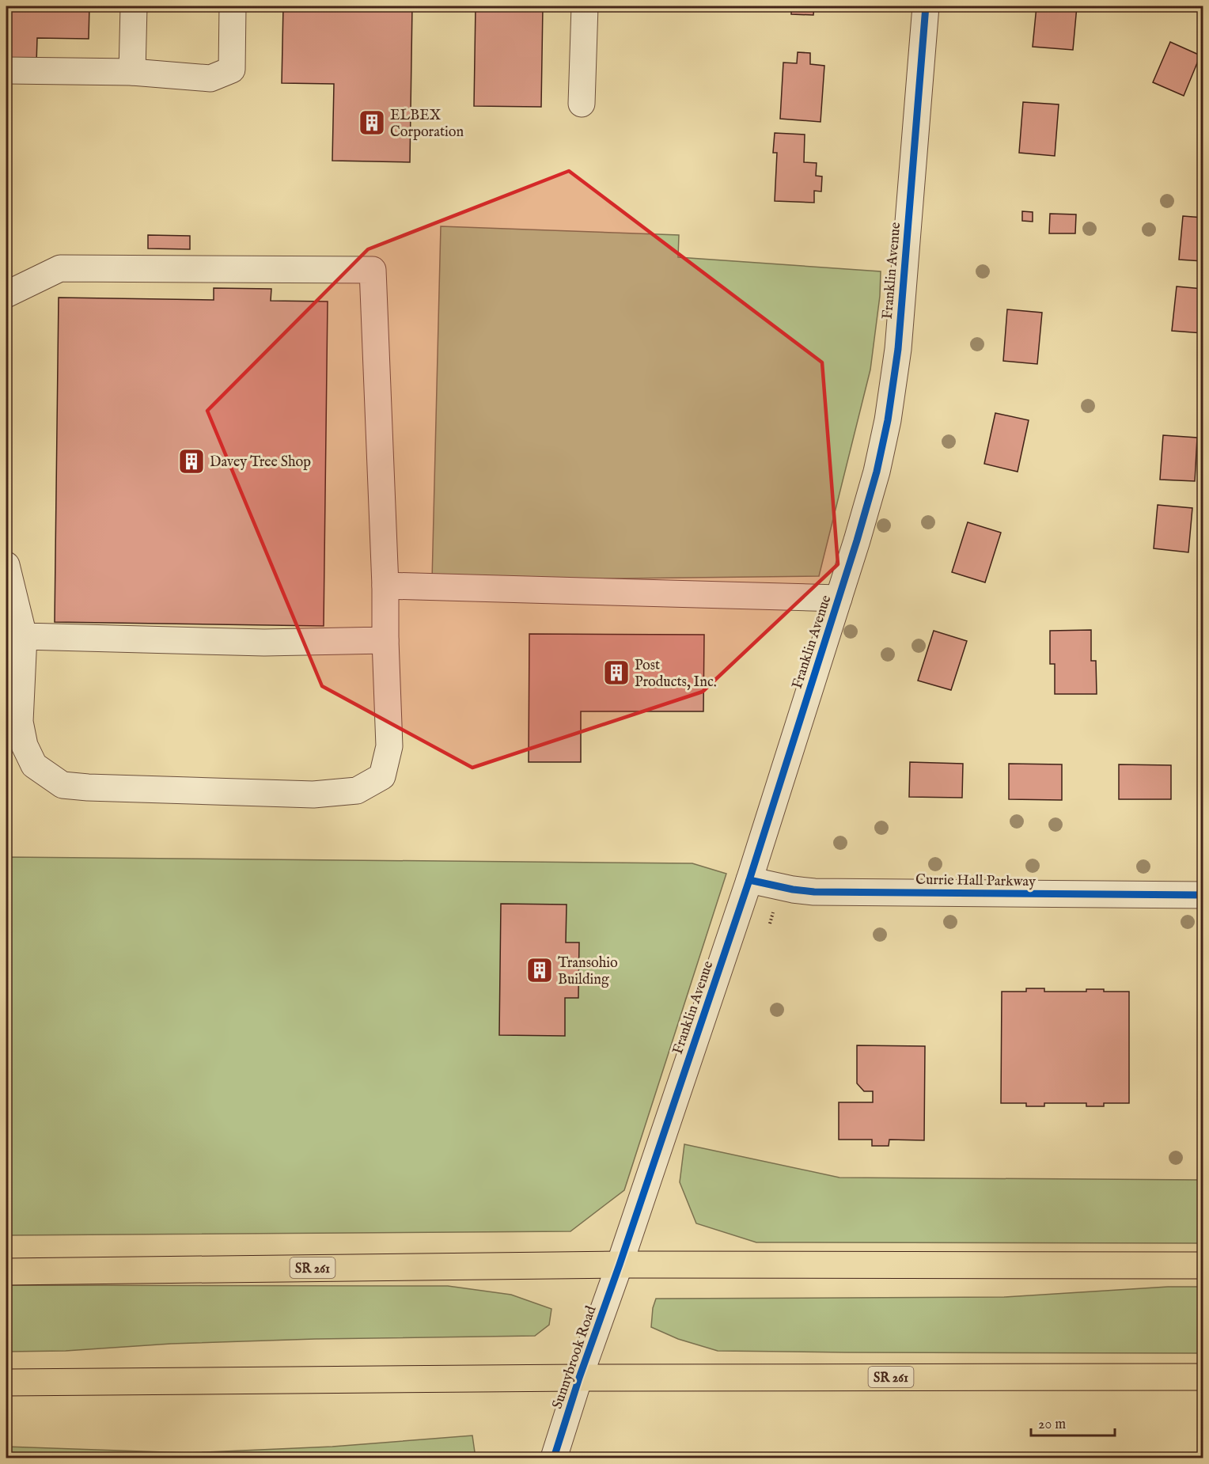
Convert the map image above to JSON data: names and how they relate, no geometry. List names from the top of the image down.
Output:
{
  "streets": {
    "main road": ["SR 261"],
    "street": ["Franklin Avenue", "Currie Hall Parkway", "Sunnybrook Road"]
  },
  "crossings": [
    ["Franklin Avenue", "Currie Hall Parkway"],
    ["Franklin Avenue", "SR 261"],
    ["Franklin Avenue", "Sunnybrook Road"],
    ["SR 261", "Sunnybrook Road"]
  ],
  "places": {
    "building": [
      "ELBEX Corporation",
      "Davey Tree Shop",
      "Post Products, Inc.",
      "Transohio Building"
    ]
  },
  "scale_bar": "20 m"
}
